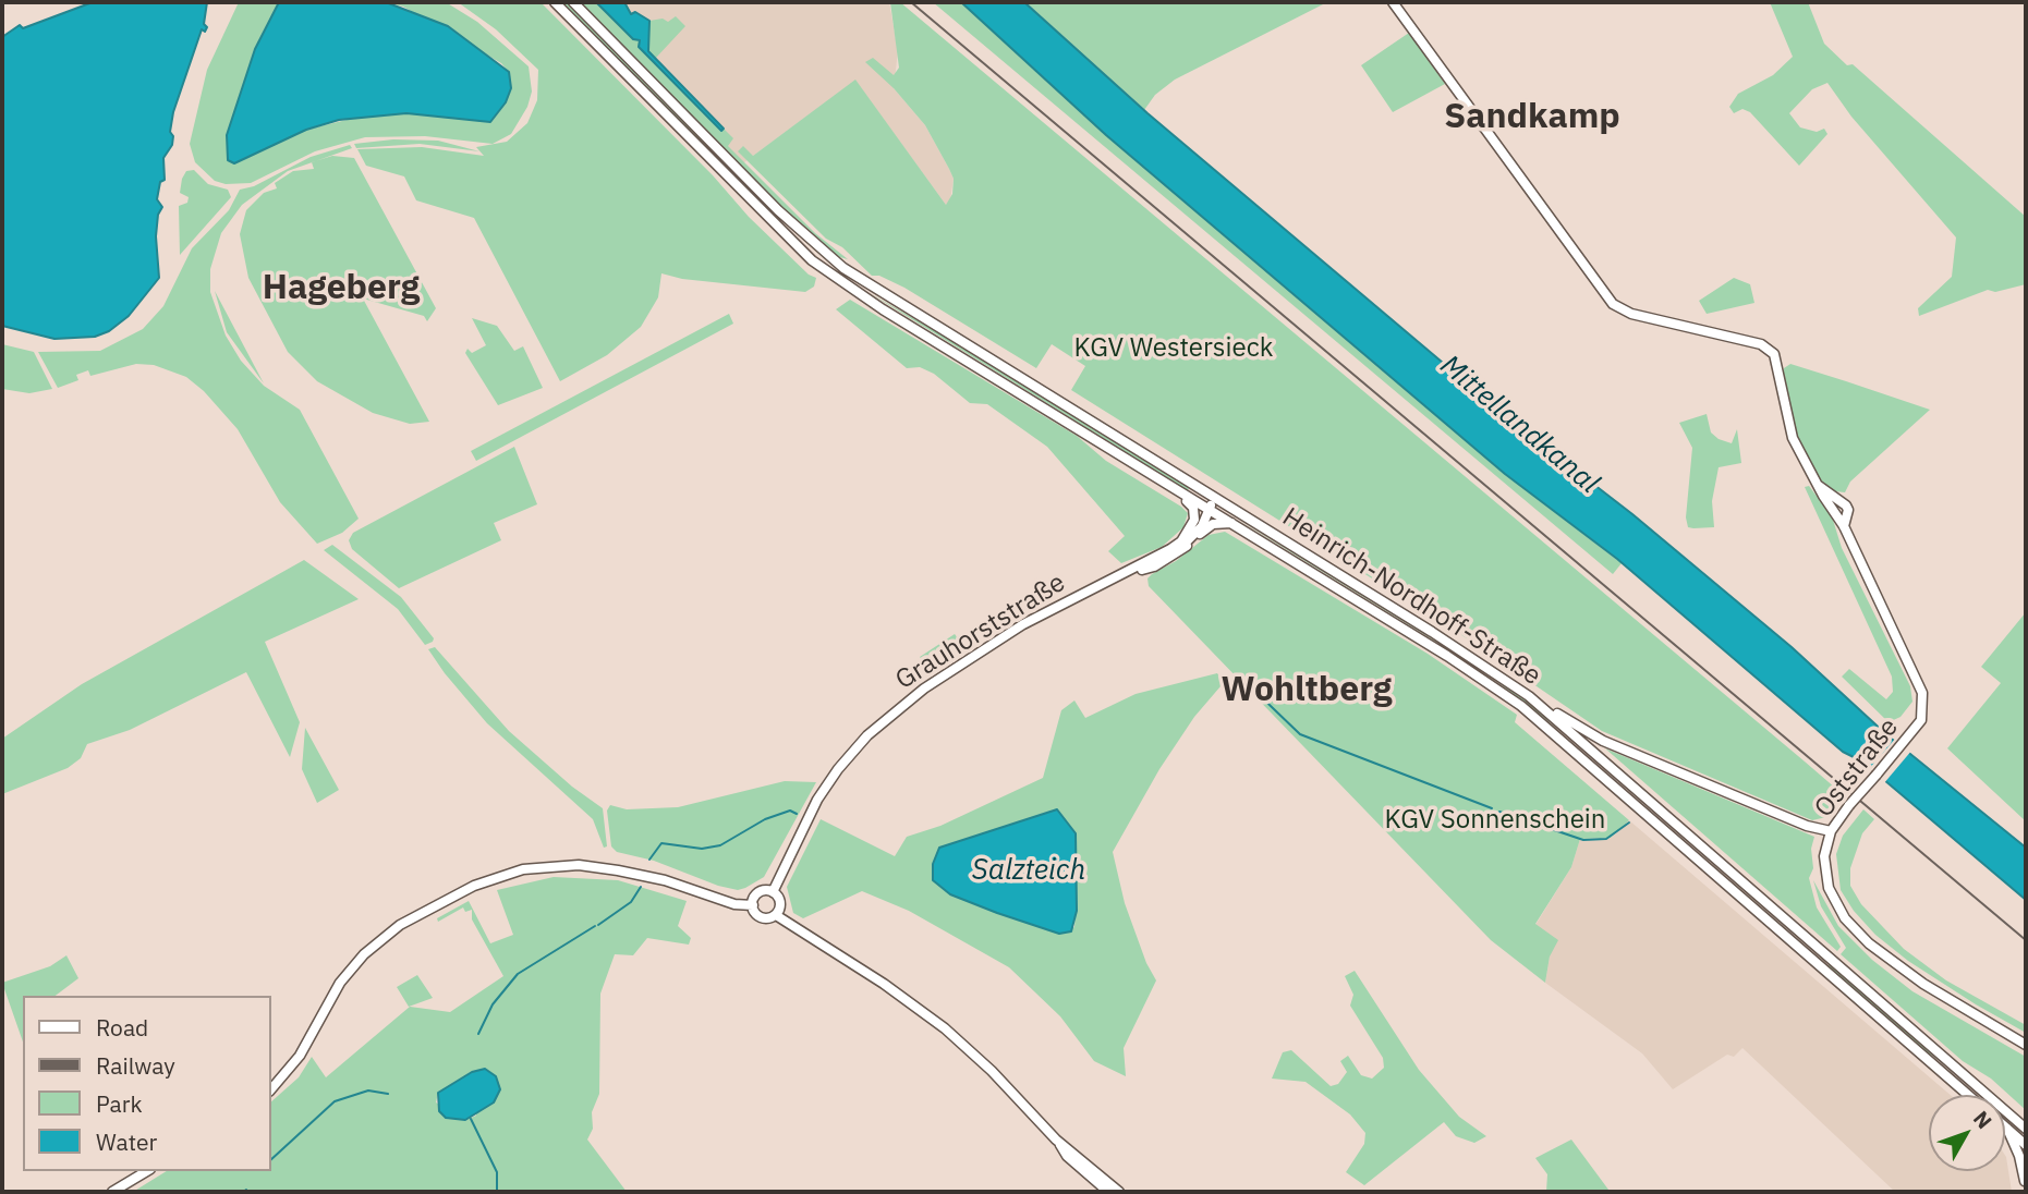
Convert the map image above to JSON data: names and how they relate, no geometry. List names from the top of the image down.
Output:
{
  "streets": {
    "street": ["Heinrich-Nordhoff-Straße", "Grauhorststraße", "Oststraße"]
  },
  "districts": ["Sandkamp", "Hageberg", "Wohltberg"],
  "water": ["Mittellandkanal", "Salzteich"],
  "parks": ["KGV Westersieck", "KGV Sonnenschein"],
  "legend": [
    "Road",
    "Railway",
    "Park",
    "Water"
  ],
  "north": "top right"
}
